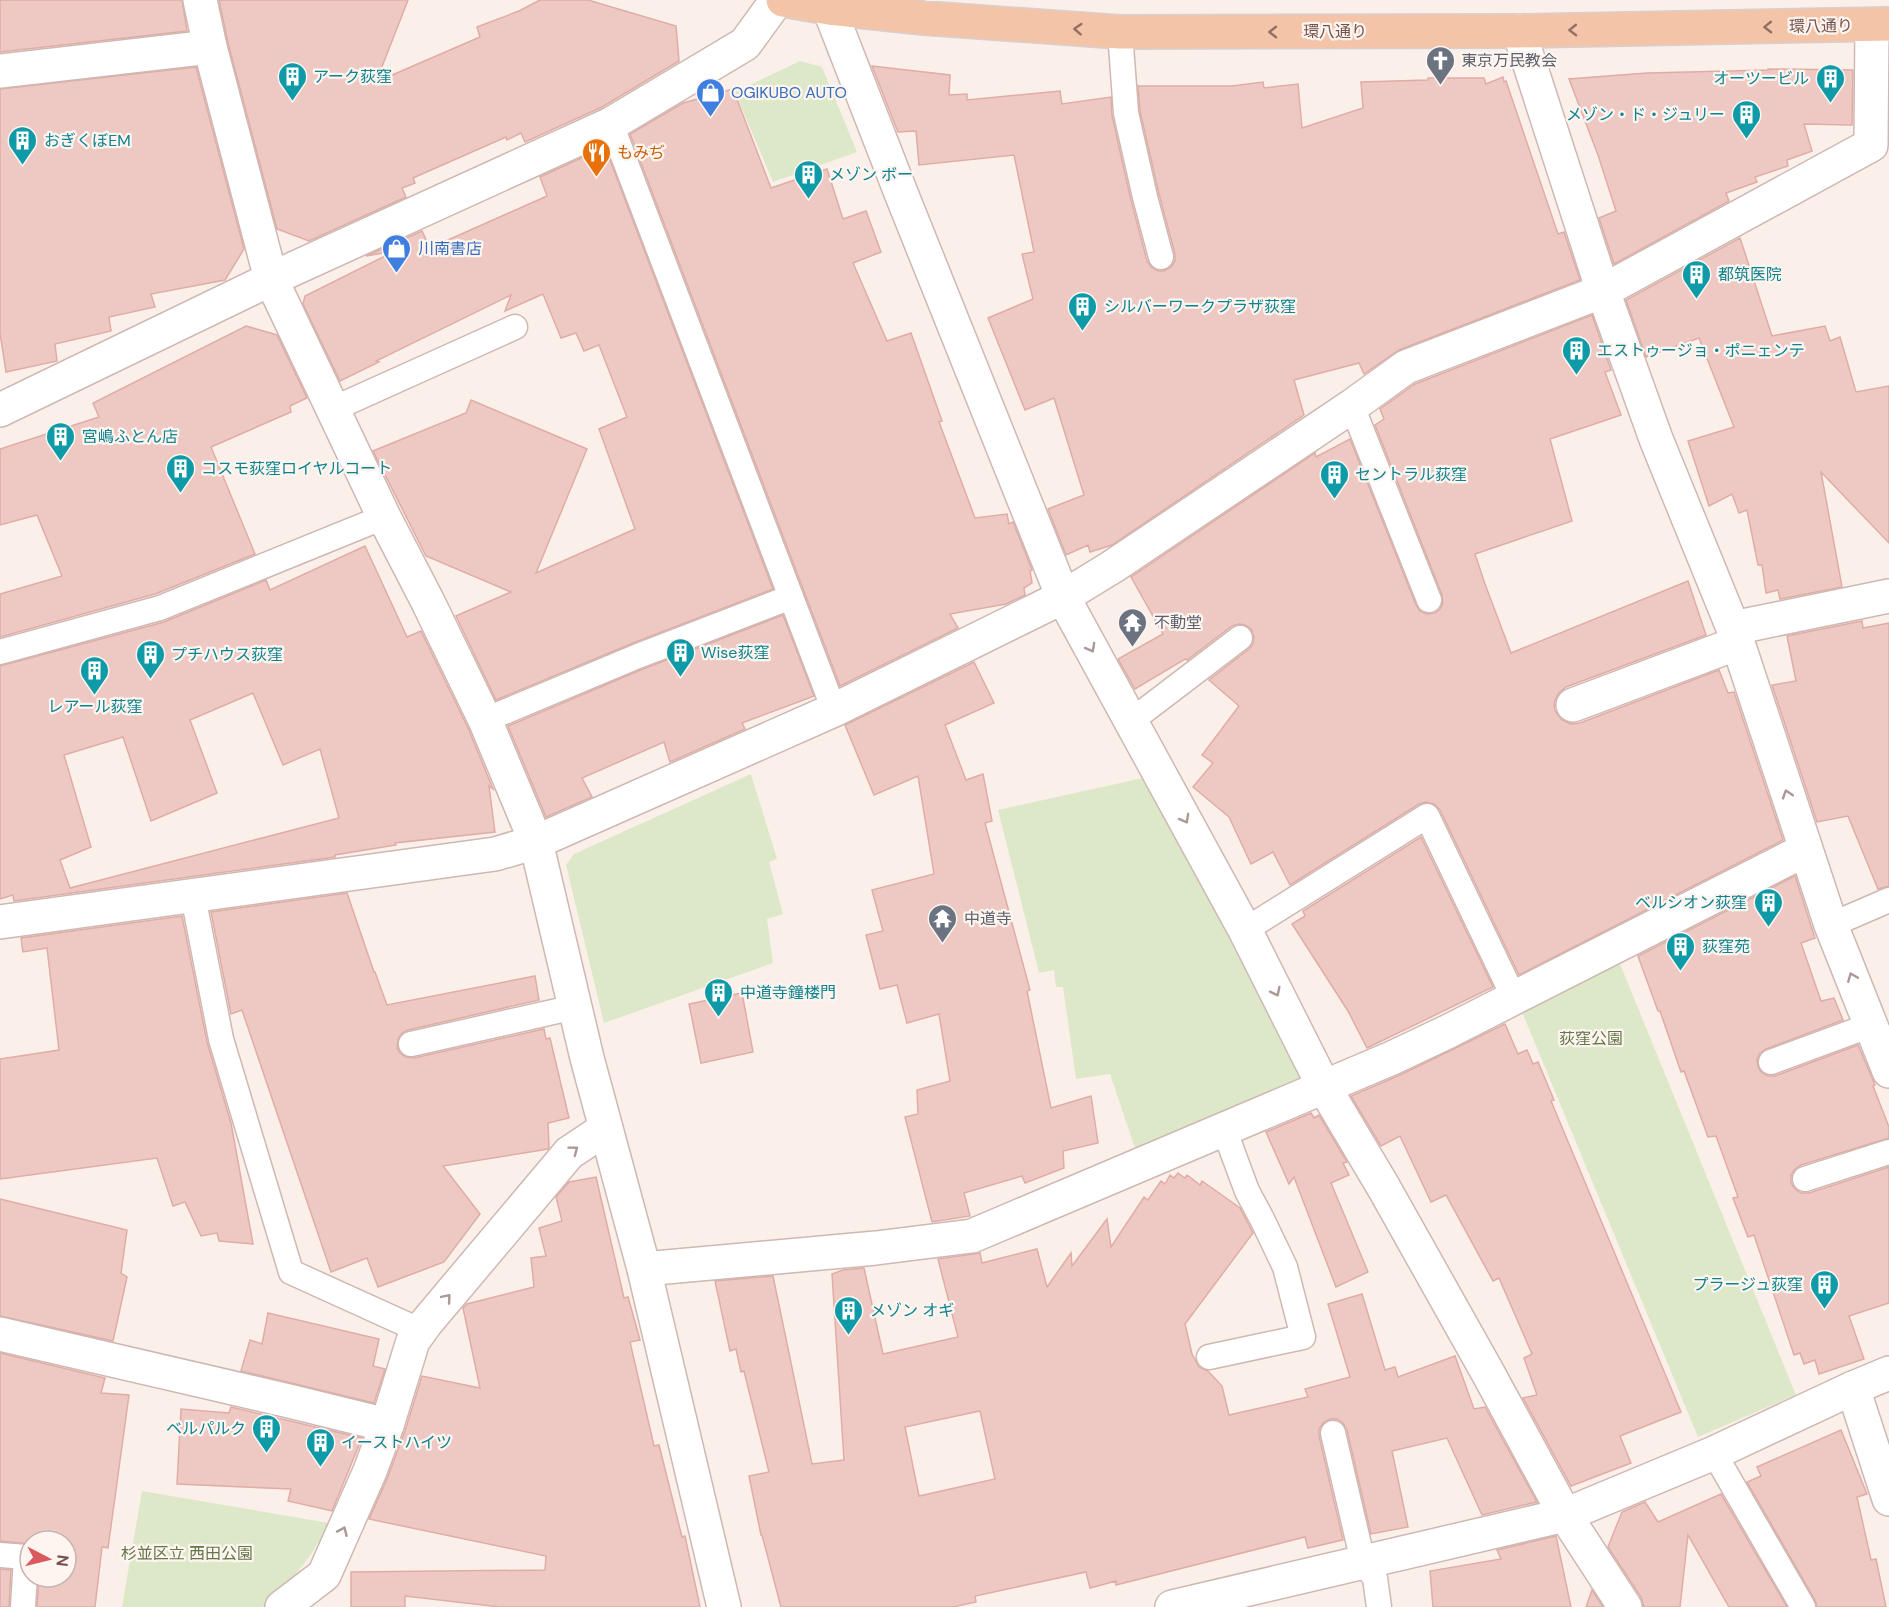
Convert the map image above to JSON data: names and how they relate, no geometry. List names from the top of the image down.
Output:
{
  "streets": {
    "main road": ["環八通り"]
  },
  "one_way": ["環八通り"],
  "parks": ["荻窪公園", "杉並区立 西田公園"],
  "places": {
    "church": ["東京万民教会"],
    "building": [
      "アーク荻窪",
      "オーツービル",
      "メゾン・ド・ジュリー",
      "おぎくぼEM",
      "メゾン ボー",
      "都筑医院",
      "シルバーワークプラザ荻窪",
      "エストゥージョ・ポニェンテ",
      "宮嶋ふとん店",
      "コスモ荻窪ロイヤルコート",
      "セントラル荻窪",
      "Wise荻窪",
      "プチハウス荻窪",
      "レアール荻窪",
      "ベルシオン荻窪",
      "荻窪苑",
      "中道寺鐘楼門",
      "プラージュ荻窪",
      "メゾン オギ",
      "ベルパルク",
      "イーストハイツ"
    ],
    "shop": ["OGIKUBO AUTO", "川南書店"],
    "restaurant": ["もみぢ"],
    "temple": ["不動堂", "中道寺"]
  },
  "north": "right"
}
